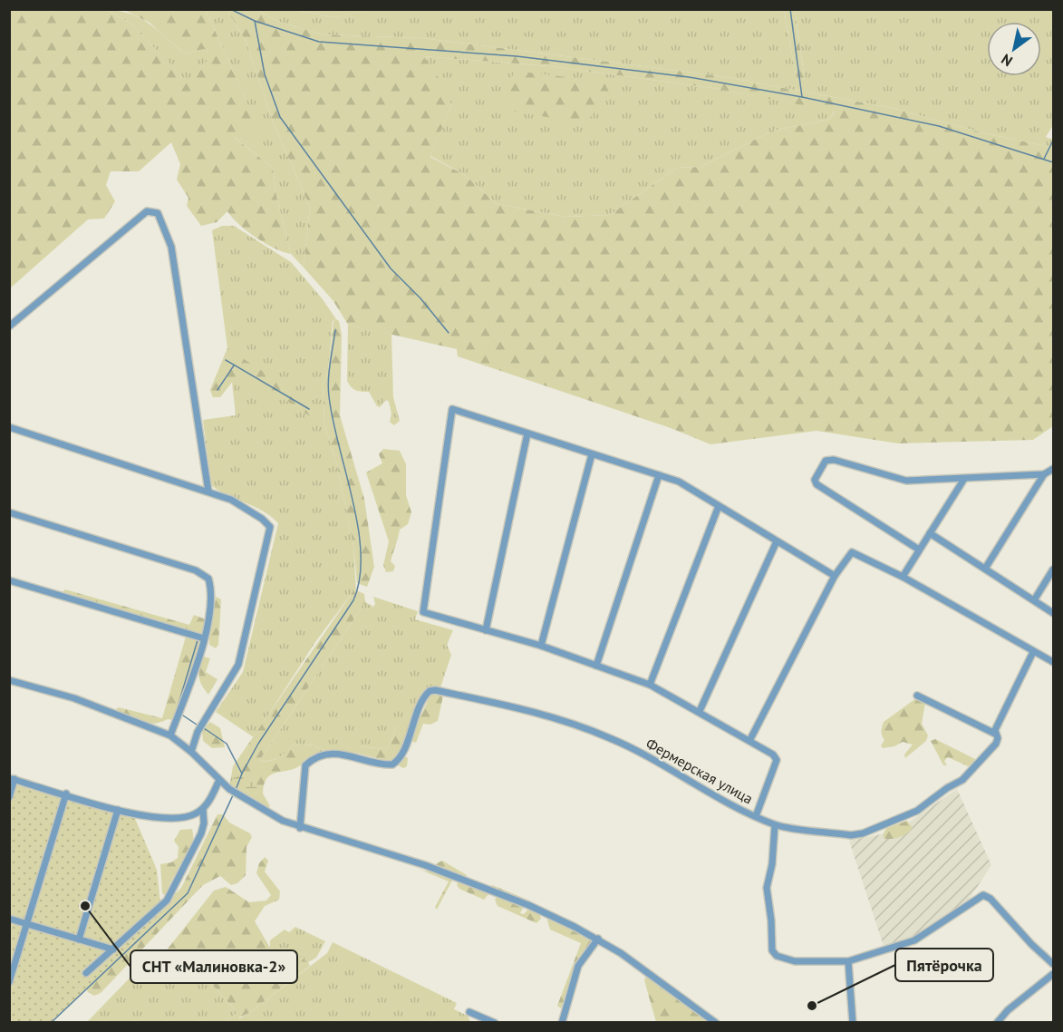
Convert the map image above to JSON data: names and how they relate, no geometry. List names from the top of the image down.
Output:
{
  "streets": {
    "street": ["Фермерская улица"]
  },
  "places": ["СНТ «Малиновка-2»", "Пятёрочка"],
  "north": "bottom left"
}
